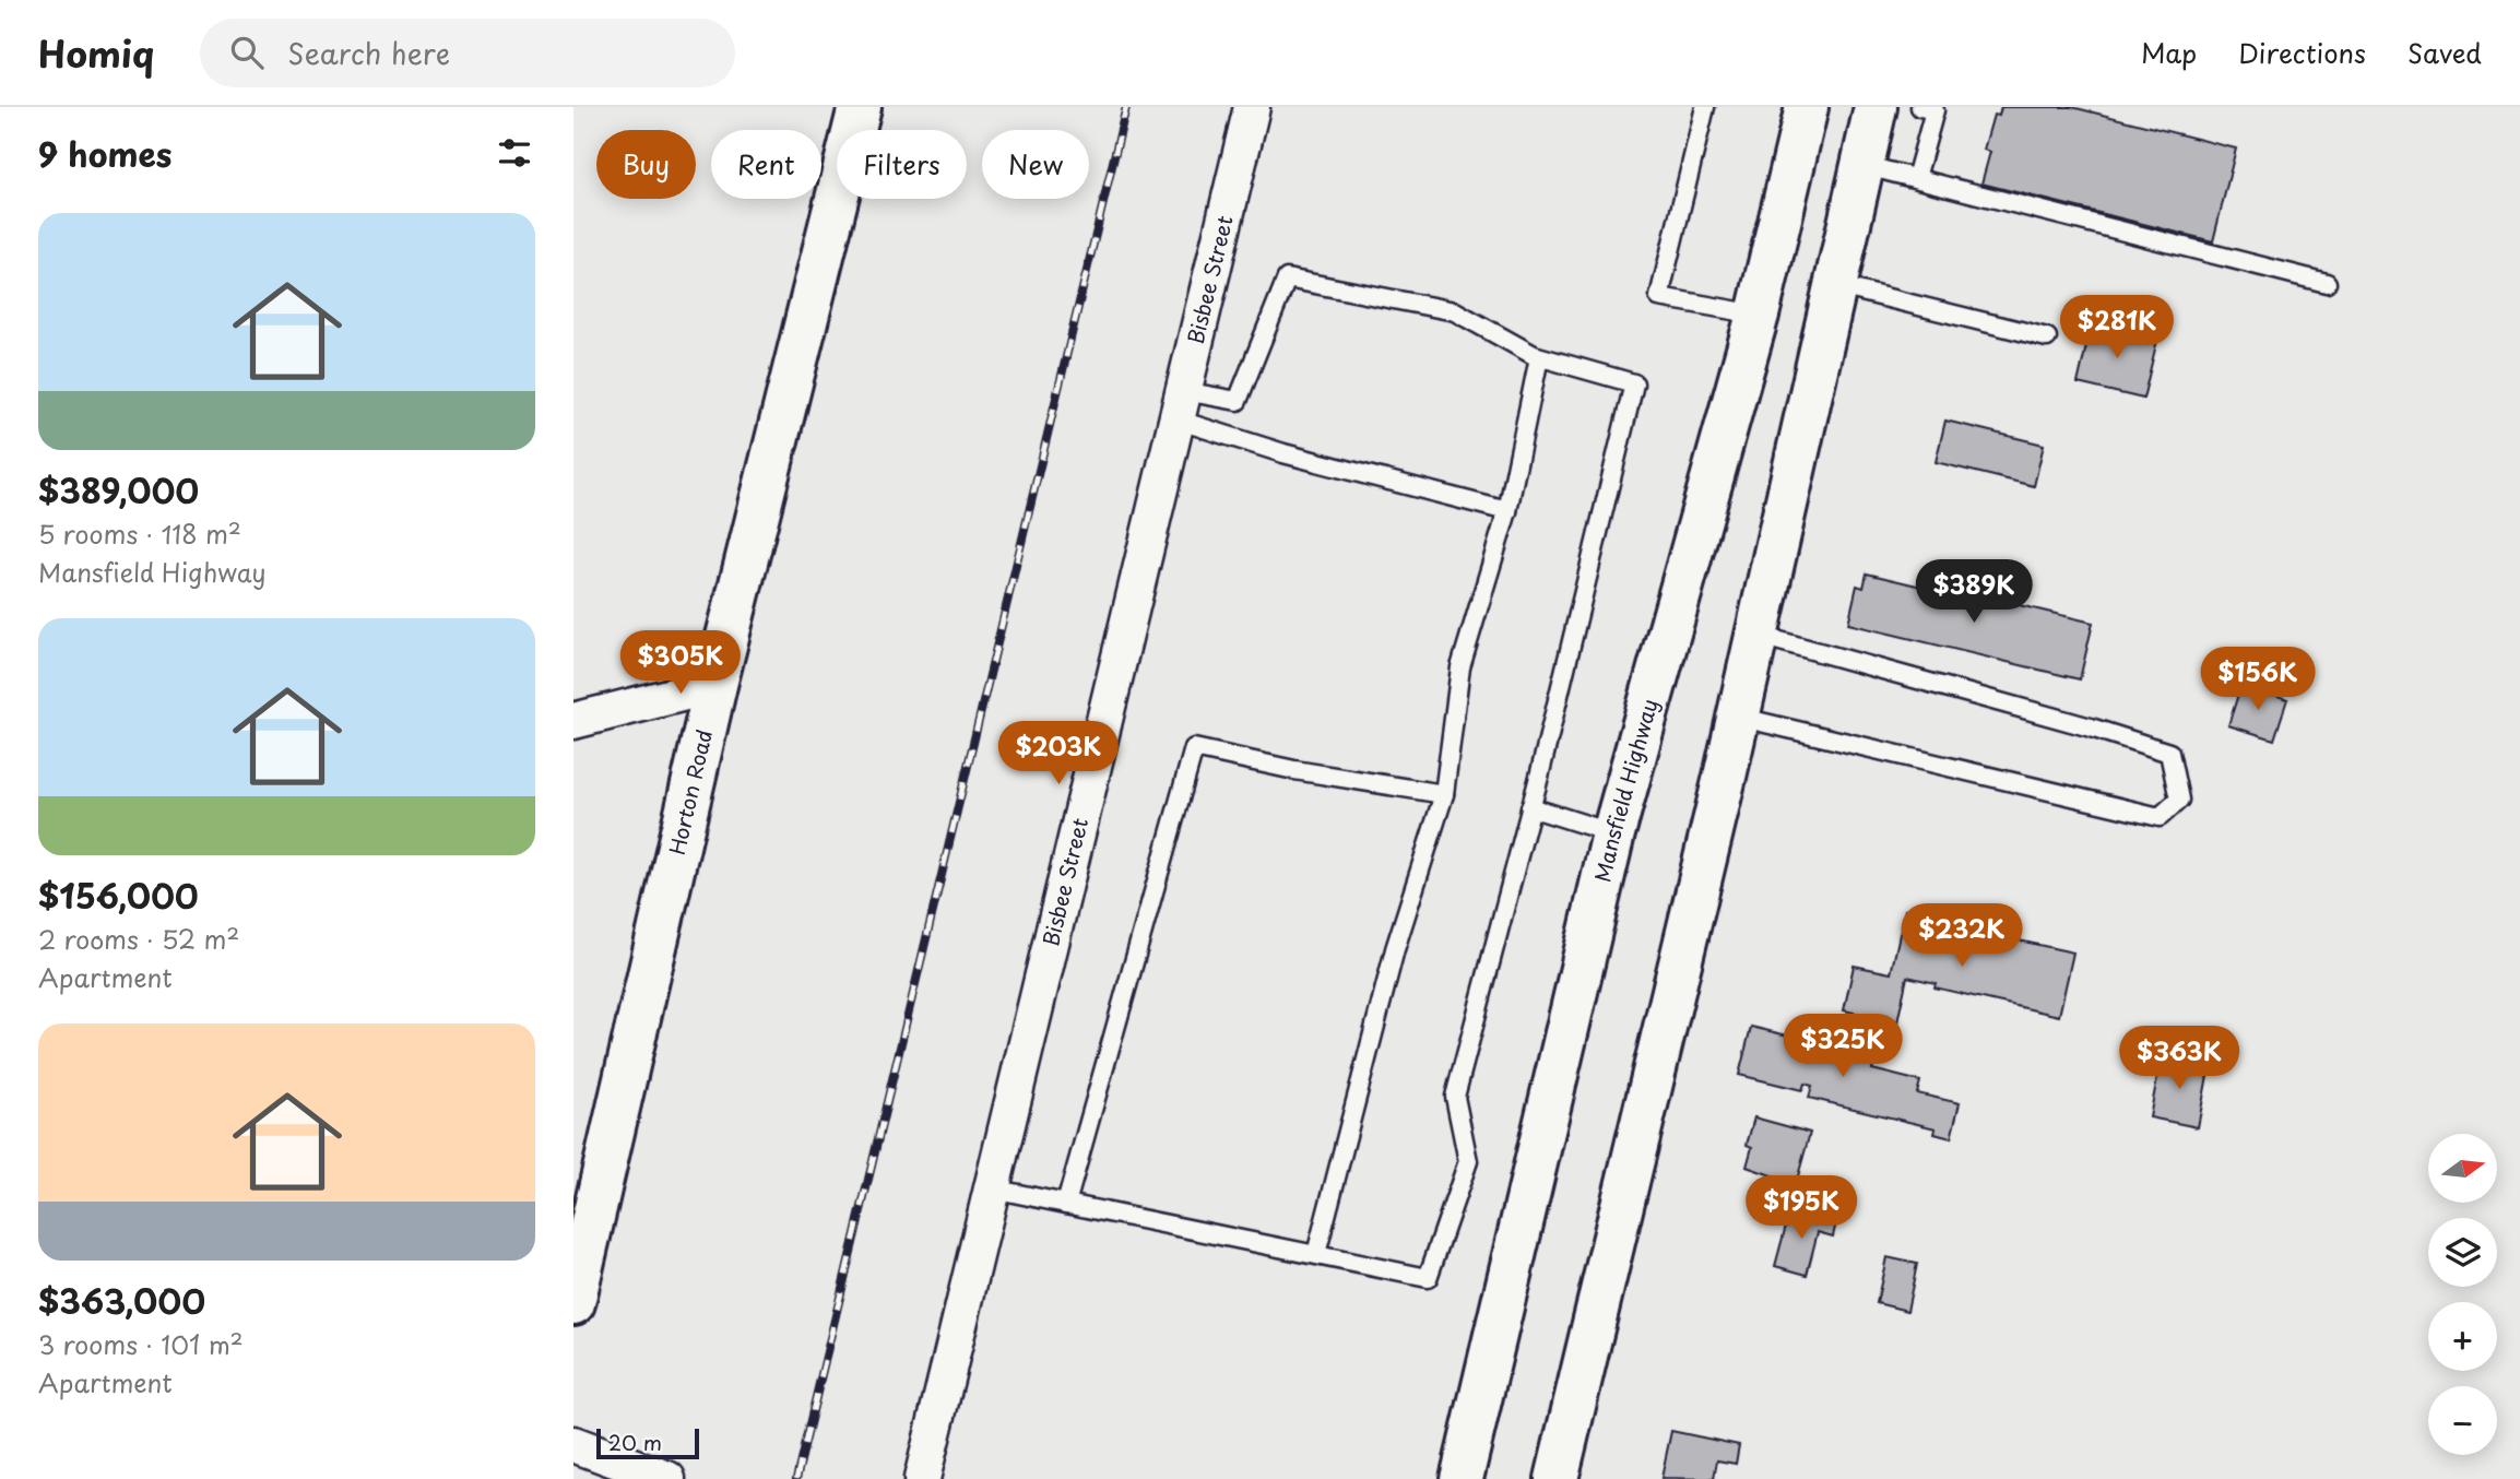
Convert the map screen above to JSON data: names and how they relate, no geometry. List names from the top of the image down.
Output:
{
  "streets": {
    "main road": ["Mansfield Highway", "Horton Road"],
    "street": ["Bisbee Street"]
  },
  "scale_bar": "20 m",
  "north": "right",
  "page": {
    "header": "Homiq",
    "search": "Search here",
    "nav": ["Map", "Directions", "Saved"],
    "heading": "9 homes",
    "chip": [
      "Buy",
      "Rent",
      "Filters",
      "New"
    ],
    "list": [
      {
        "name": "$389,000",
        "note": "5 rooms · 118 m² · Mansfield Highway"
      },
      {
        "name": "$156,000",
        "note": "2 rooms · 52 m² · Apartment"
      },
      {
        "name": "$363,000",
        "note": "3 rooms · 101 m² · Apartment"
      }
    ],
    "price": [
      "$281K",
      "$389K",
      "$305K",
      "$156K",
      "$203K",
      "$232K",
      "$325K",
      "$363K",
      "$195K"
    ],
    "map_buttons": ["+", "−"],
    "scale": "20 m"
  }
}
